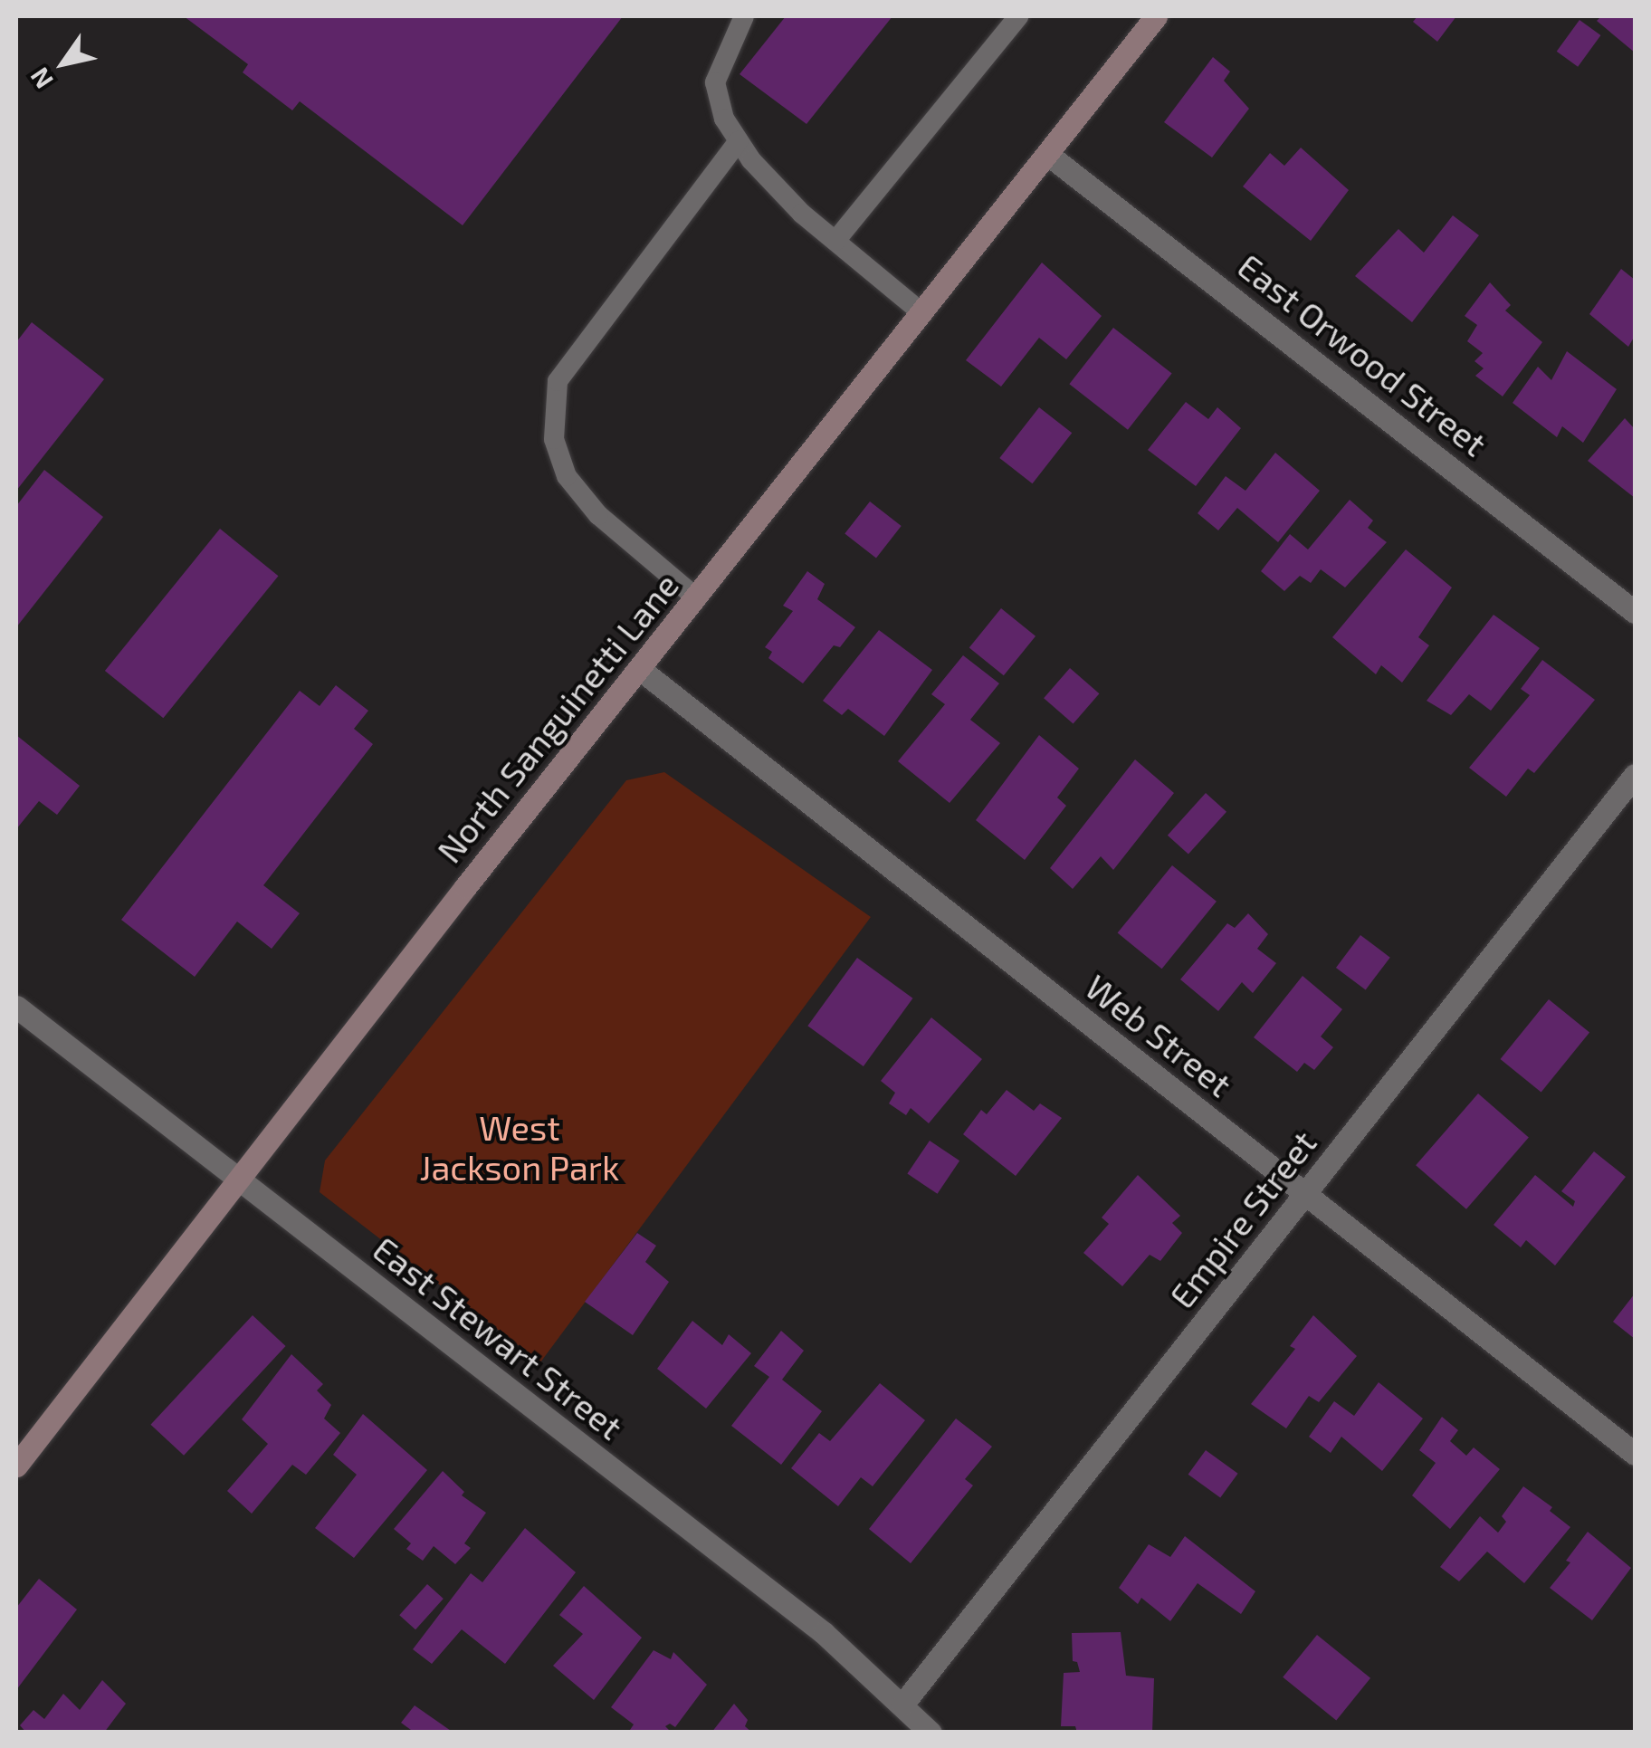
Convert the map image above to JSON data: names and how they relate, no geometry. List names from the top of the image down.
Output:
{
  "streets": {
    "street": [
      "East Orwood Street",
      "North Sanguinetti Lane",
      "Web Street",
      "Empire Street",
      "East Stewart Street"
    ]
  },
  "crossings": [
    ["East Orwood Street", "North Sanguinetti Lane"],
    ["North Sanguinetti Lane", "Web Street"],
    ["North Sanguinetti Lane", "East Stewart Street"],
    ["Web Street", "Empire Street"],
    ["Empire Street", "East Stewart Street"]
  ],
  "parks": ["West Jackson Park"],
  "north": "bottom left"
}
